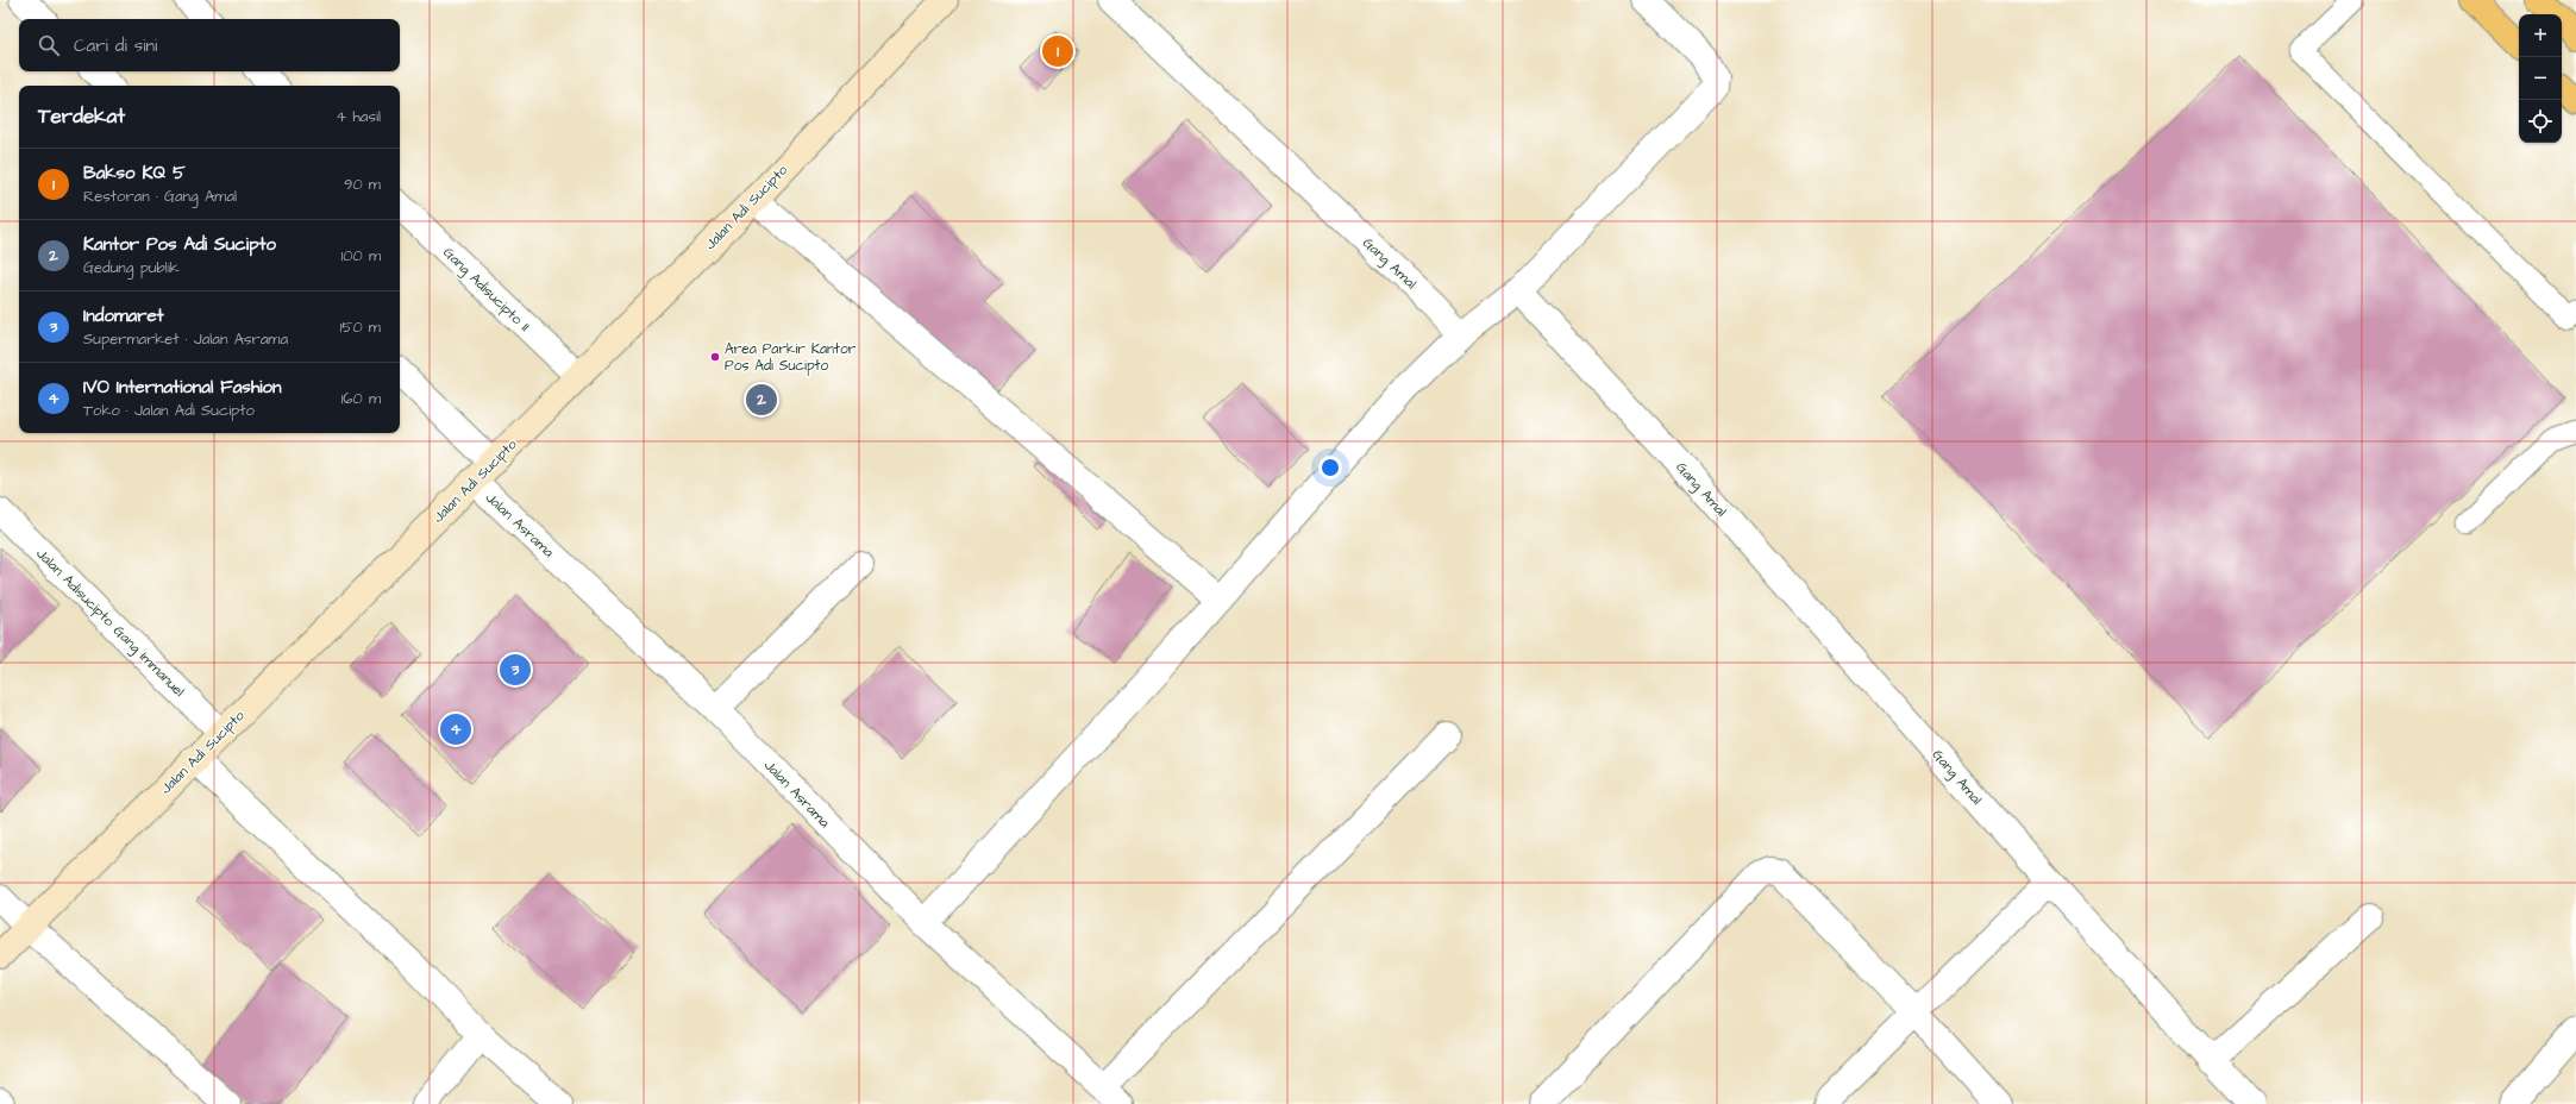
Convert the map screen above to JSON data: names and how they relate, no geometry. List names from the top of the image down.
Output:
{
  "streets": {
    "main road": ["Jalan Adi Sucipto"],
    "street": [
      "Gang Amal",
      "Gang Adisucipto II",
      "Jalan Asrama",
      "Jalan Adisucipto Gang Immanuel"
    ]
  },
  "crossings": [
    ["Jalan Adi Sucipto", "Gang Adisucipto II"],
    ["Jalan Adi Sucipto", "Jalan Asrama"],
    ["Jalan Adi Sucipto", "Jalan Adisucipto Gang Immanuel"]
  ],
  "places": ["Area Parkir Kantor Pos Adi Sucipto"],
  "page": {
    "map_buttons": ["+", "−"],
    "search": "Cari di sini",
    "pins": [
      "1",
      "2",
      "3",
      "4"
    ],
    "heading": ["Terdekat", "4 hasil"],
    "list": [
      {
        "mark": "1",
        "name": "Bakso KQ 5",
        "note": "Restoran · Gang Amal",
        "value": "90 m"
      },
      {
        "mark": "2",
        "name": "Kantor Pos Adi Sucipto",
        "note": "Gedung publik",
        "value": "100 m"
      },
      {
        "mark": "3",
        "name": "Indomaret",
        "note": "Supermarket · Jalan Asrama",
        "value": "150 m"
      },
      {
        "mark": "4",
        "name": "IVO International Fashion",
        "note": "Toko · Jalan Adi Sucipto",
        "value": "160 m"
      }
    ]
  }
}
